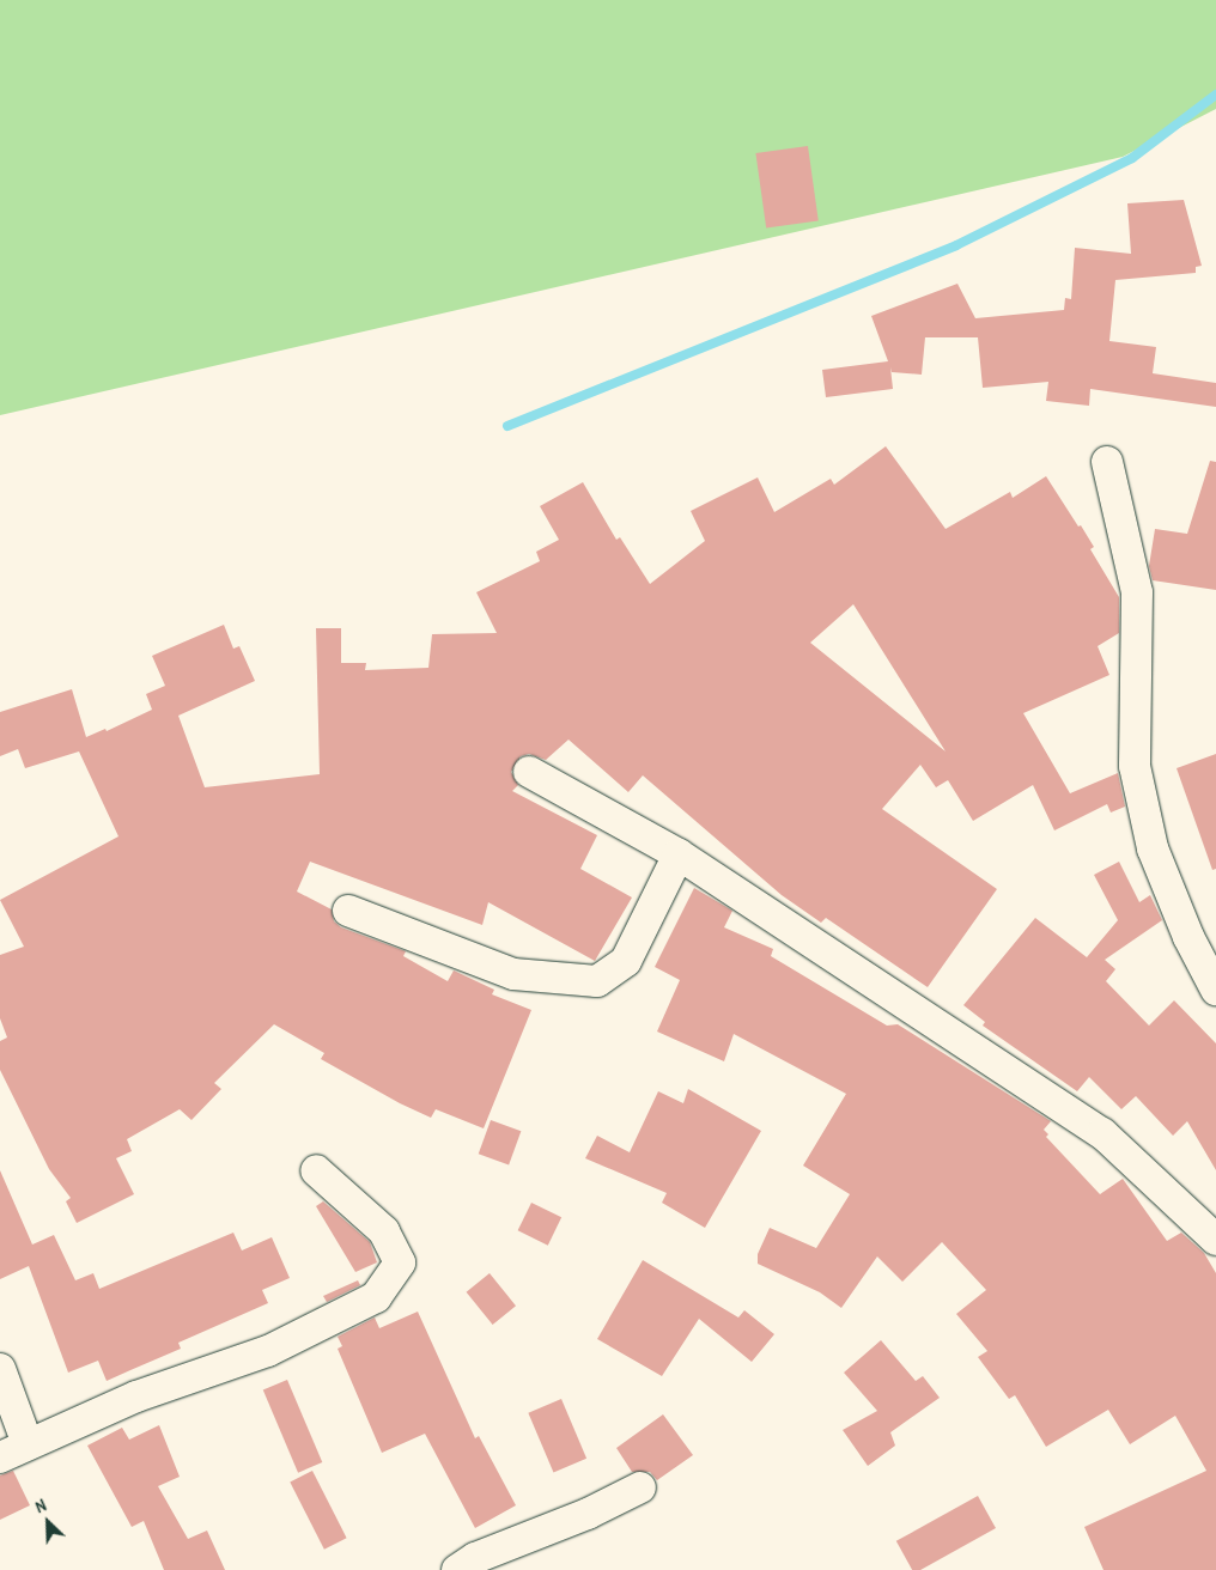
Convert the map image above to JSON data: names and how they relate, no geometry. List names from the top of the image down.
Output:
{
  "north": "top left"
}
